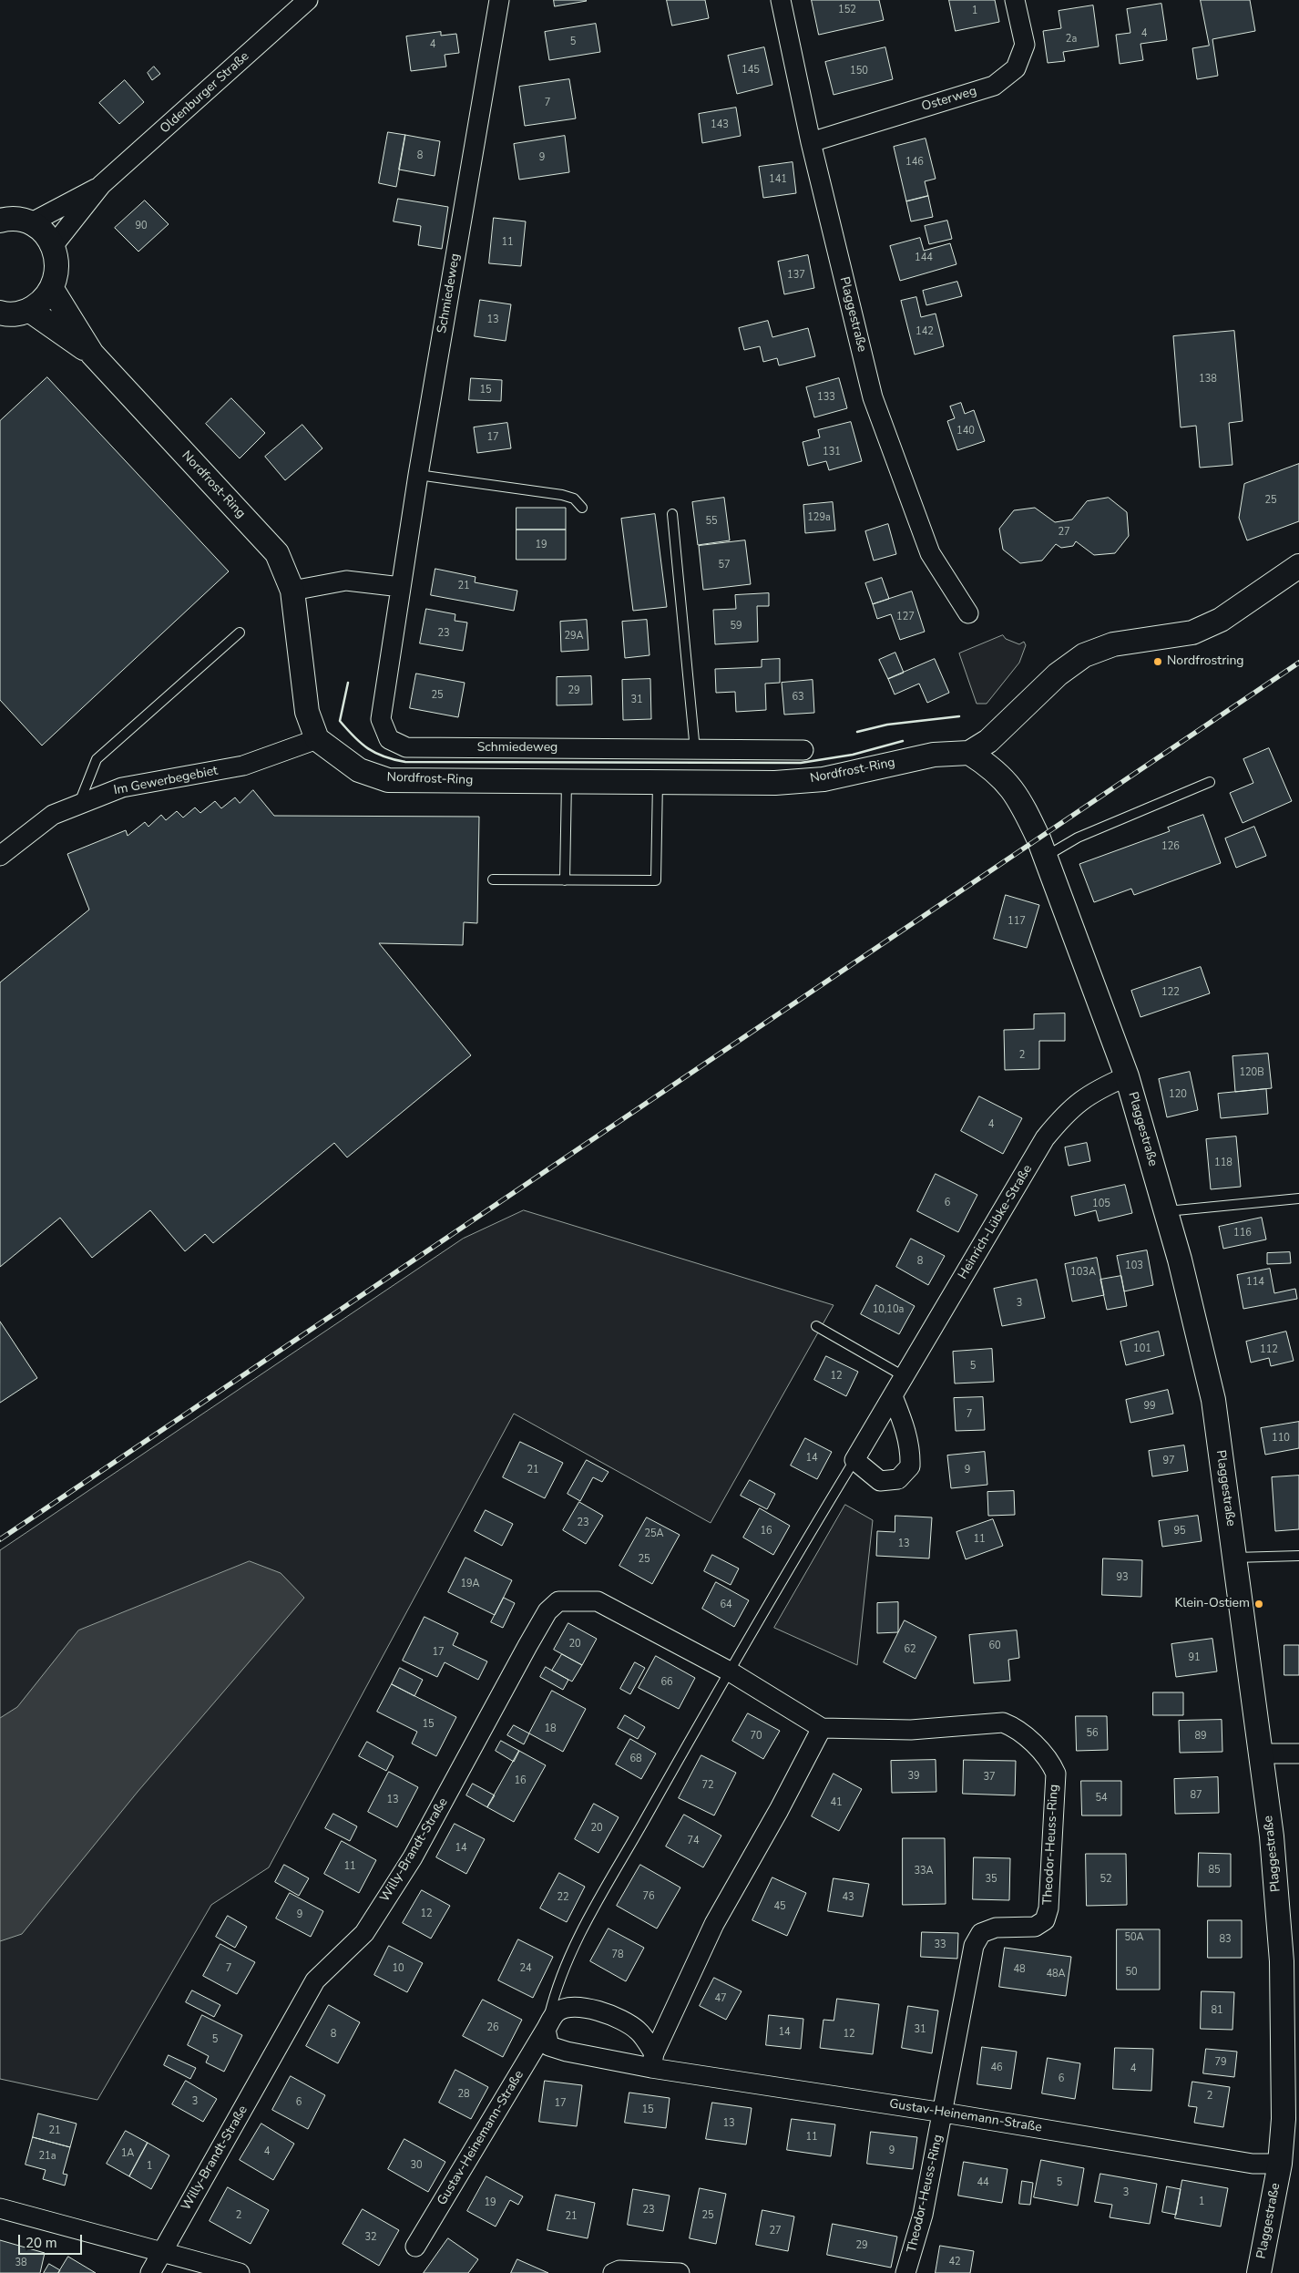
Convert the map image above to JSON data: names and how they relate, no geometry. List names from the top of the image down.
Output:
{
  "streets": {
    "street": [
      "Oldenburger Straße",
      "Osterweg",
      "Schmiedeweg",
      "Plaggestraße",
      "Nordfrost-Ring",
      "Im Gewerbegebiet",
      "Heinrich-Lübke-Straße",
      "Theodor-Heuss-Ring",
      "Willy-Brandt-Straße",
      "Gustav-Heinemann-Straße"
    ]
  },
  "crossings": [
    ["Osterweg", "Plaggestraße"],
    ["Plaggestraße", "Nordfrost-Ring"],
    ["Plaggestraße", "Heinrich-Lübke-Straße"],
    ["Plaggestraße", "Gustav-Heinemann-Straße"],
    ["Nordfrost-Ring", "Im Gewerbegebiet"],
    ["Heinrich-Lübke-Straße", "Willy-Brandt-Straße"],
    ["Theodor-Heuss-Ring", "Gustav-Heinemann-Straße"]
  ],
  "places": ["Nordfrostring", "Klein-Ostiem"],
  "house_numbers": [
    "152",
    "1",
    "4",
    "2a",
    "5",
    "4",
    "145",
    "150",
    "7",
    "143",
    "8",
    "9",
    "146",
    "141",
    "90",
    "11",
    "144",
    "137",
    "13",
    "142",
    "138",
    "15",
    "133",
    "140",
    "17",
    "131",
    "25",
    "129a",
    "55",
    "27",
    "19",
    "57",
    "21",
    "127",
    "59",
    "23",
    "29A",
    "29",
    "25",
    "63",
    "31",
    "126",
    "117",
    "122",
    "2",
    "120B",
    "120",
    "4",
    "118",
    "6",
    "105",
    "116",
    "8",
    "103",
    "103A",
    "114",
    "3",
    "10,10a",
    "101",
    "112",
    "5",
    "12",
    "99",
    "7",
    "110",
    "14",
    "97",
    "21",
    "9",
    "23",
    "16",
    "95",
    "25A",
    "11",
    "13",
    "25",
    "93",
    "19A",
    "64",
    "20",
    "60",
    "62",
    "17",
    "91",
    "66",
    "15",
    "18",
    "56",
    "70",
    "89",
    "68",
    "39",
    "37",
    "16",
    "72",
    "87",
    "54",
    "13",
    "41",
    "20",
    "74",
    "14",
    "11",
    "85",
    "33A",
    "35",
    "52",
    "76",
    "22",
    "43",
    "45",
    "12",
    "9",
    "50A",
    "83",
    "33",
    "78",
    "7",
    "10",
    "24",
    "48",
    "50",
    "48A",
    "47",
    "81",
    "26",
    "31",
    "14",
    "8",
    "12",
    "5",
    "79",
    "46",
    "4",
    "6",
    "28",
    "2",
    "3",
    "6",
    "17",
    "15",
    "13",
    "21",
    "11",
    "9",
    "4",
    "1A",
    "21a",
    "30",
    "1",
    "44",
    "5",
    "3",
    "1",
    "19",
    "23",
    "2",
    "25",
    "21",
    "27",
    "32",
    "29",
    "42",
    "38"
  ],
  "scale_bar": "20 m"
}
